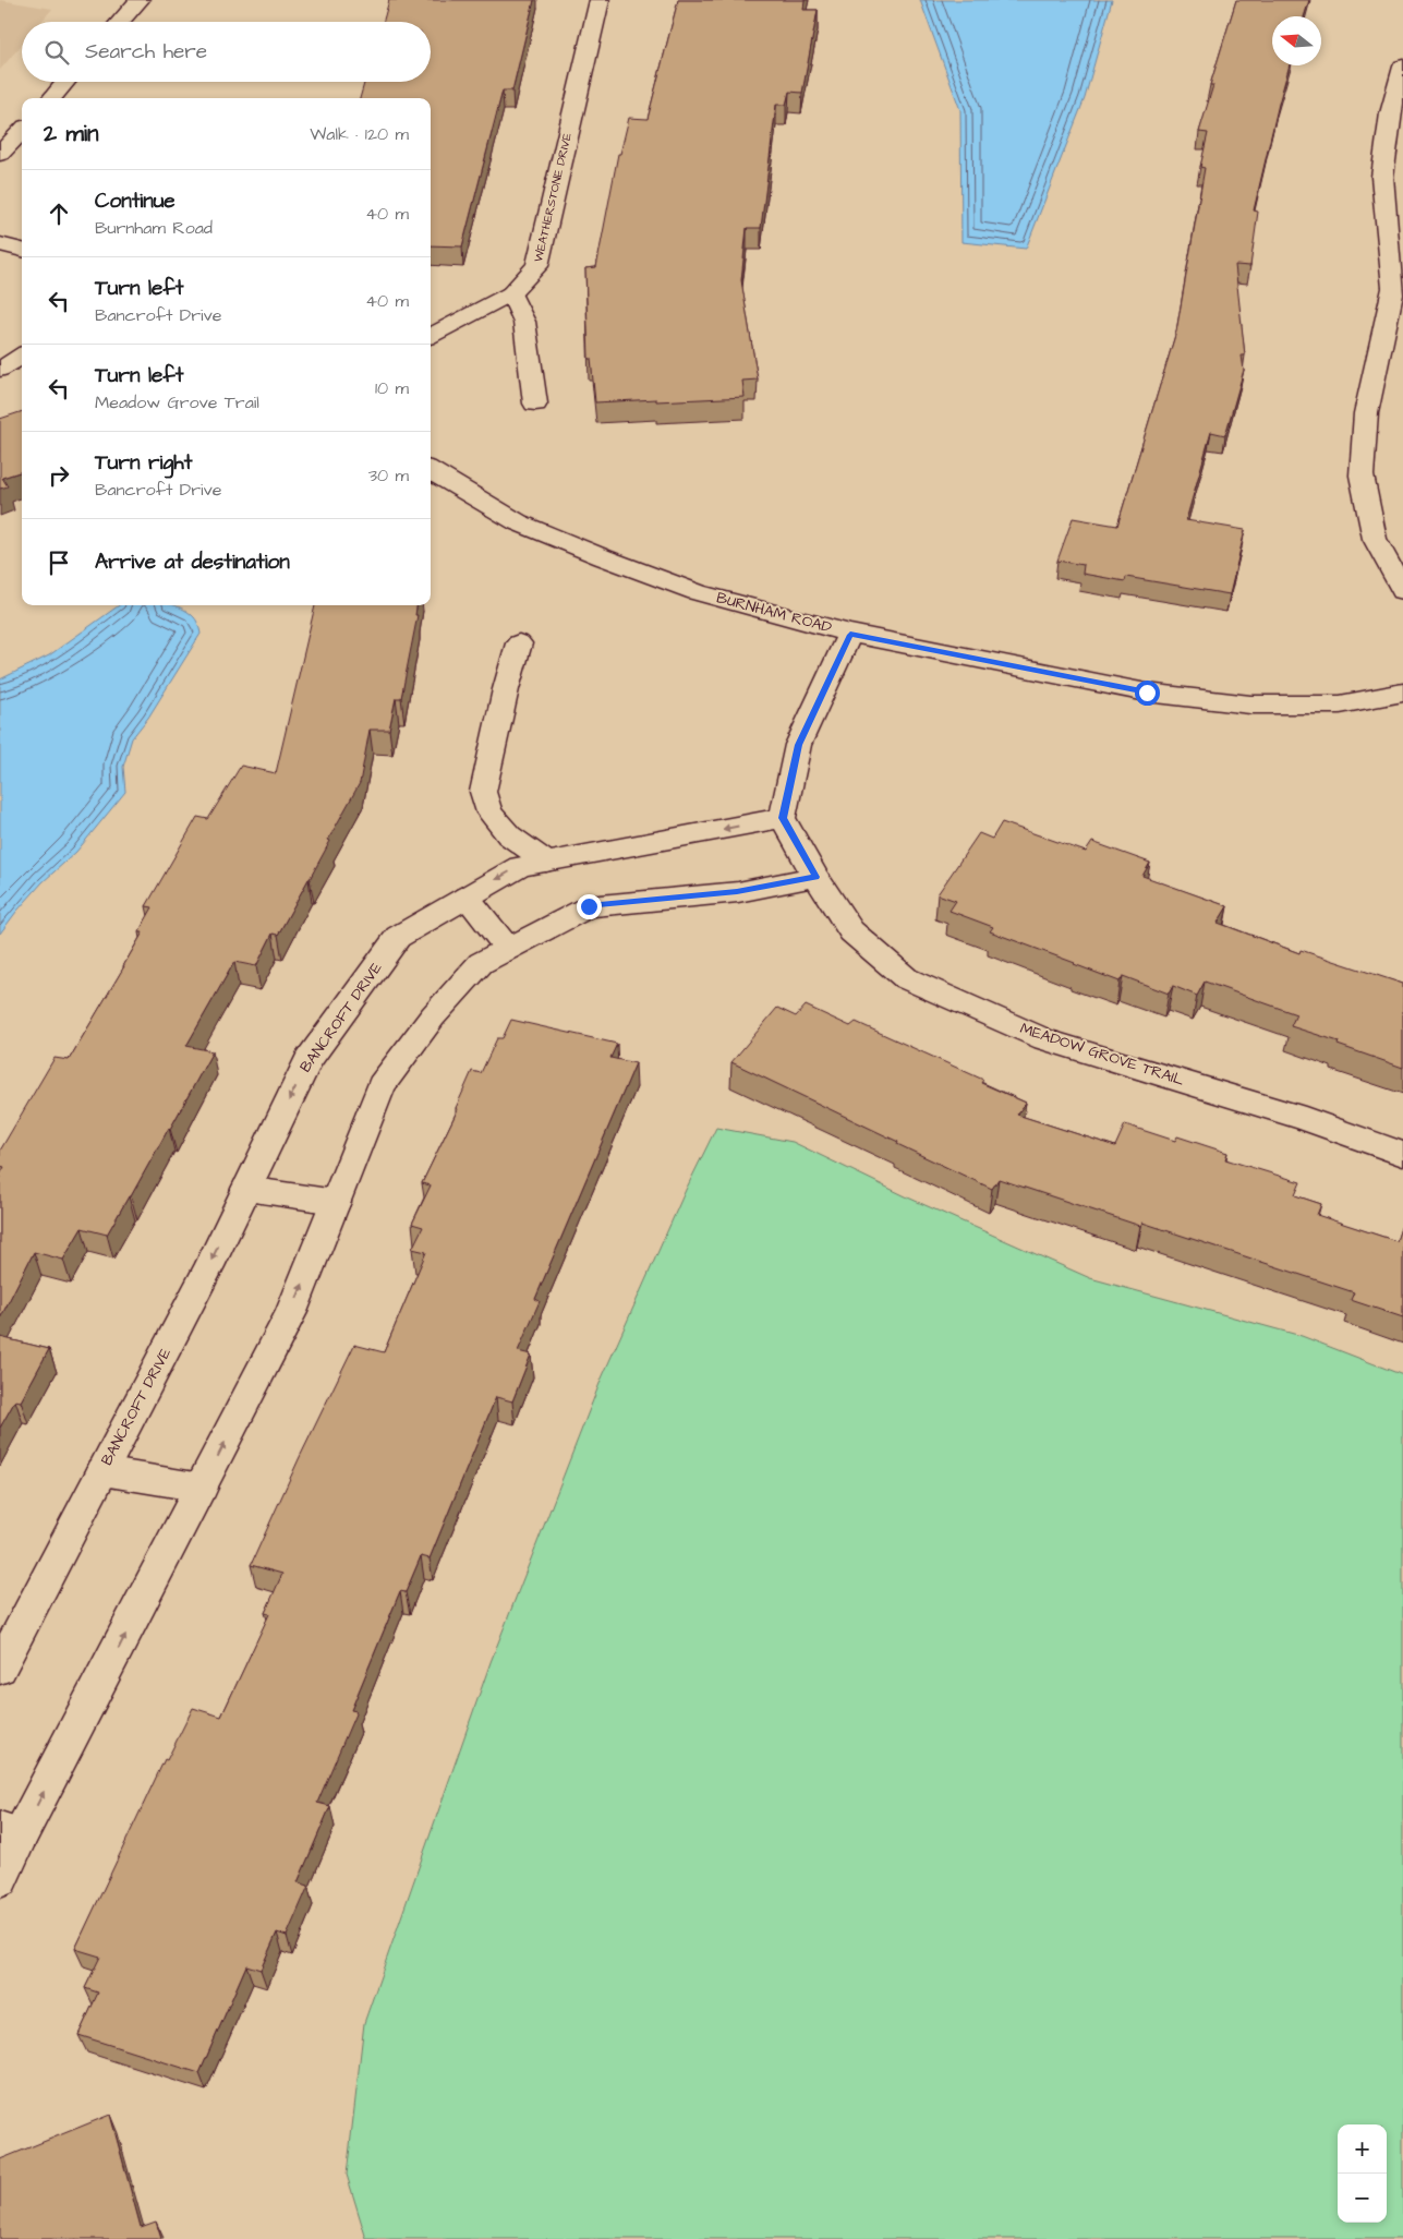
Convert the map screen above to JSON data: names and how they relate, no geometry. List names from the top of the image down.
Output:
{
  "streets": {
    "street": [
      "WEATHERSTONE DRIVE",
      "BURNHAM ROAD",
      "BANCROFT DRIVE",
      "MEADOW GROVE TRAIL"
    ]
  },
  "crossings": [
    ["BANCROFT DRIVE", "MEADOW GROVE TRAIL"]
  ],
  "north": "left",
  "page": {
    "search": "Search here",
    "heading": ["2 min", "Walk · 120 m"],
    "list": [
      ["Continue", "Burnham Road", "40 m"],
      ["Turn left", "Bancroft Drive", "40 m"],
      ["Turn left", "Meadow Grove Trail", "10 m"],
      ["Turn right", "Bancroft Drive", "30 m"],
      "Arrive at destination"
    ],
    "map_buttons": ["+", "−"]
  }
}
